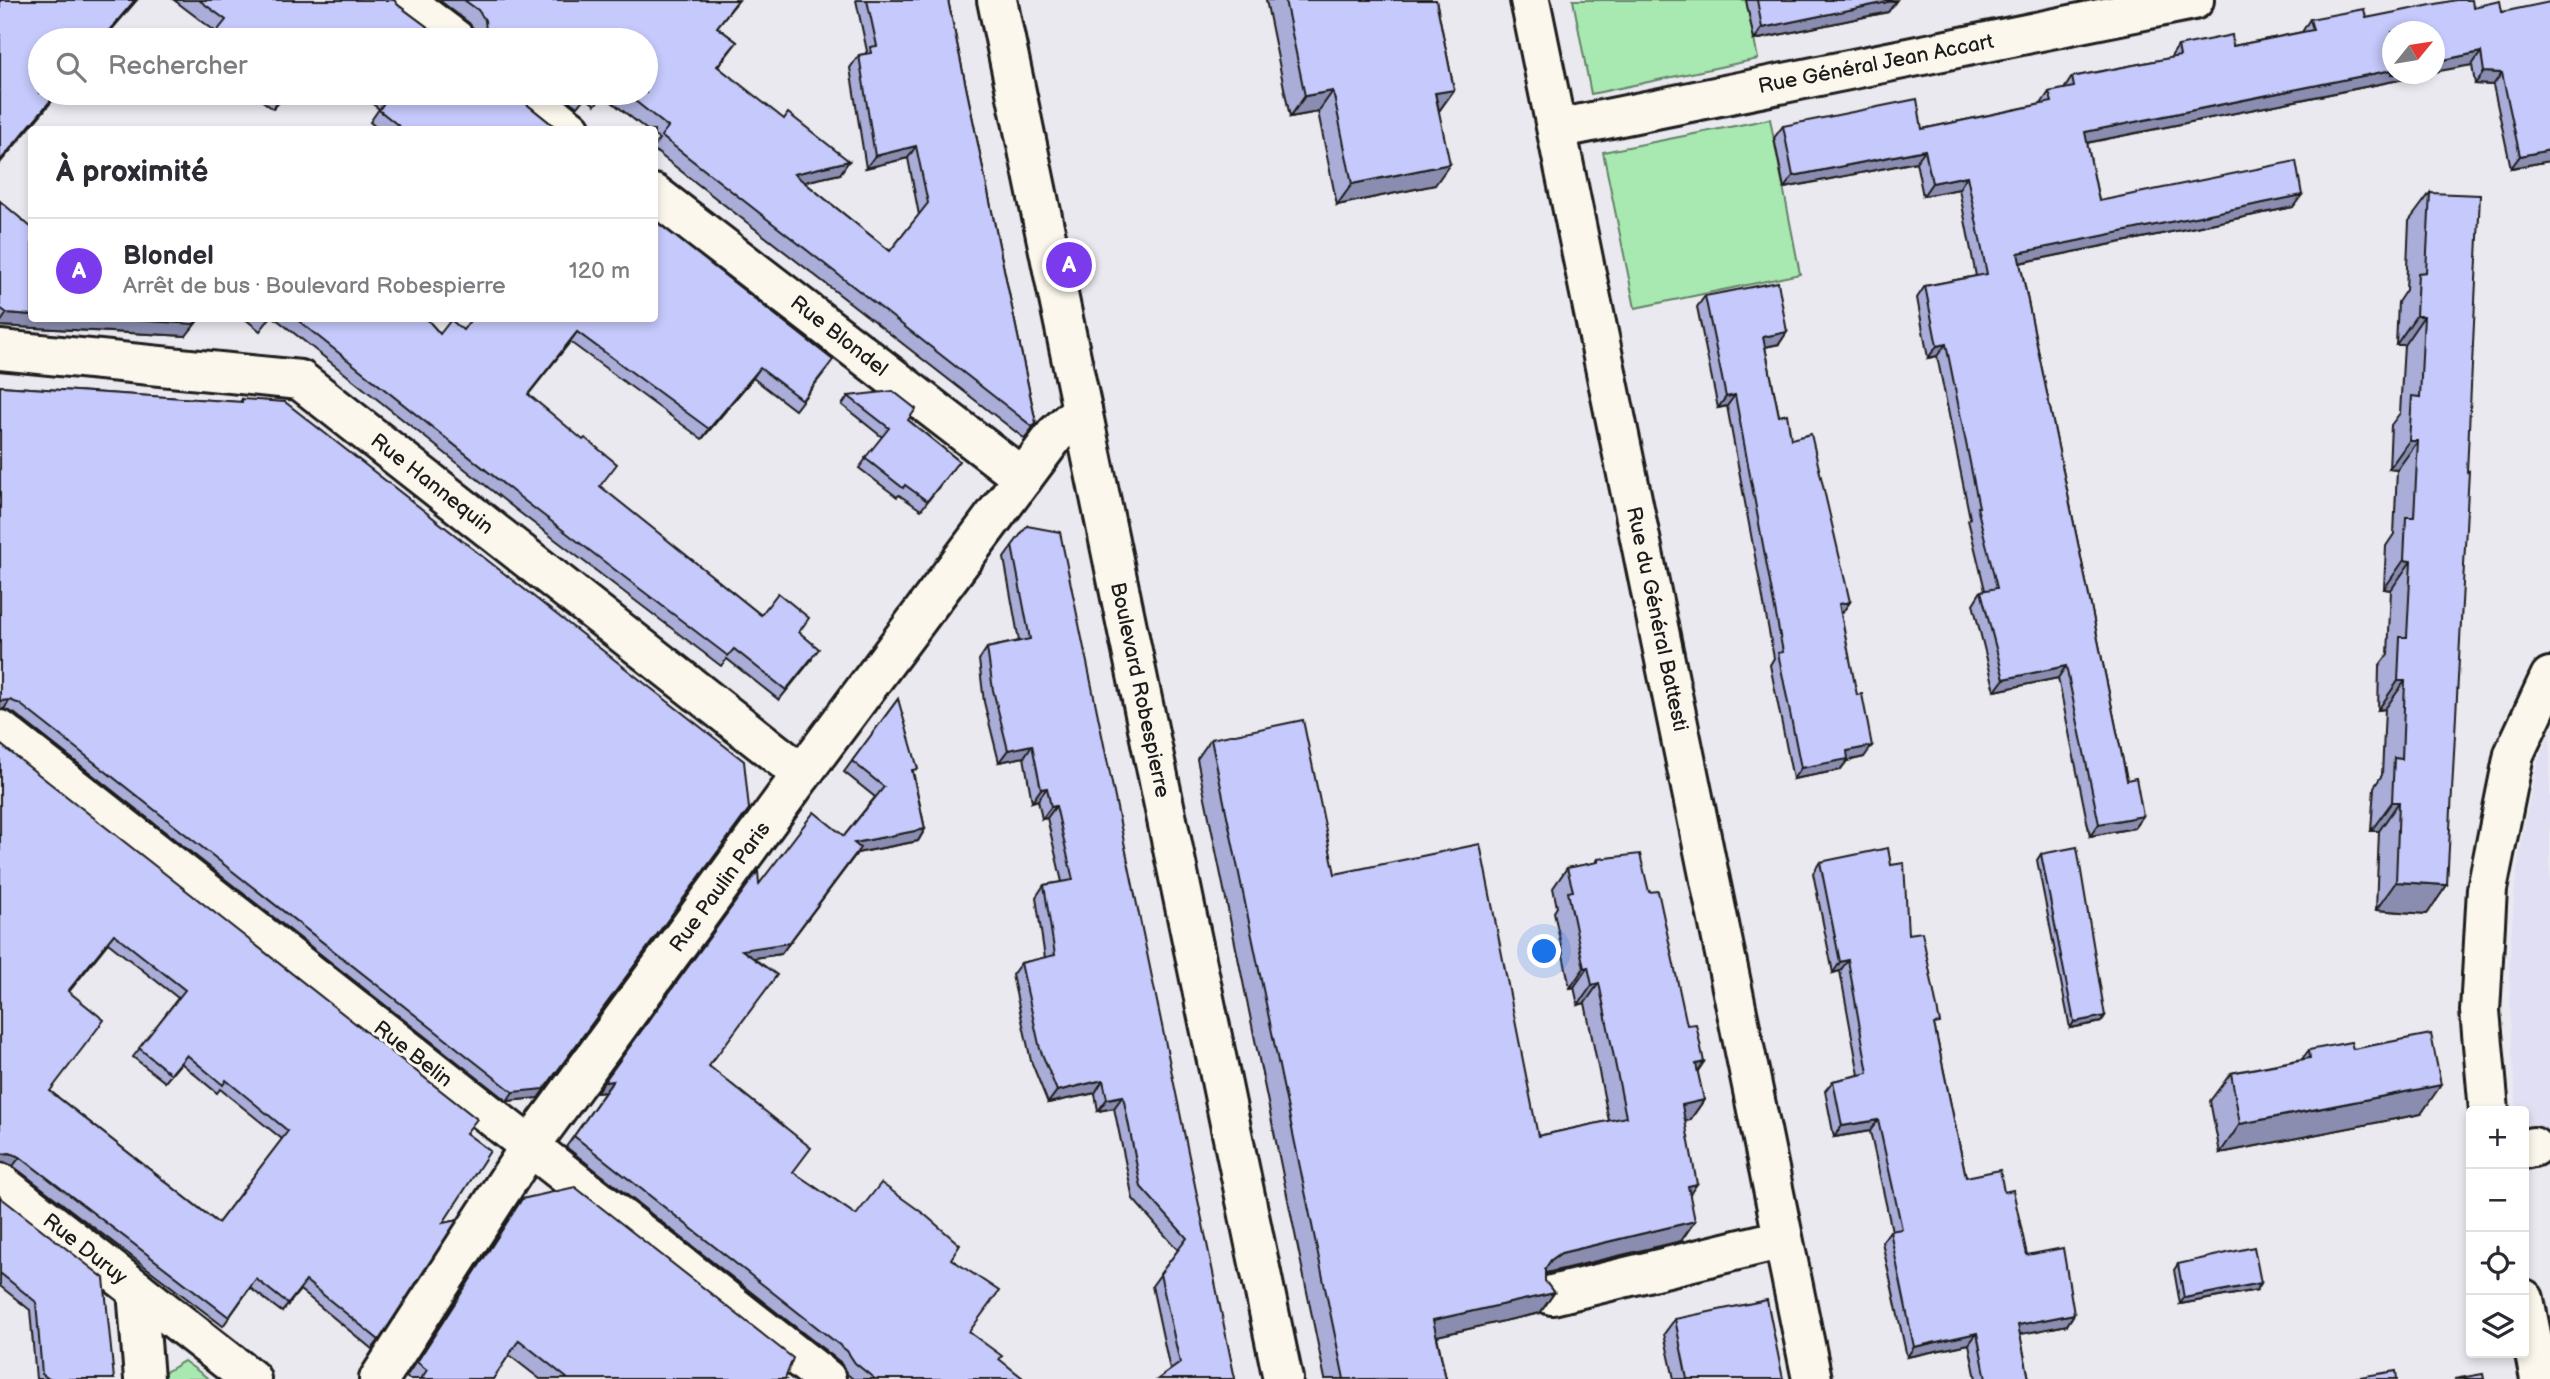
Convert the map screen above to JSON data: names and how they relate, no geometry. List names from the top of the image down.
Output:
{
  "streets": {
    "street": [
      "Rue Général Jean Accart",
      "Rue Blondel",
      "Rue Hannequin",
      "Rue du Général Battesti",
      "Boulevard Robespierre",
      "Rue Paulin Paris",
      "Rue Belin",
      "Rue Duruy"
    ]
  },
  "crossings": [
    ["Rue Général Jean Accart", "Rue du Général Battesti"],
    ["Rue Blondel", "Rue Paulin Paris"],
    ["Rue Hannequin", "Rue Paulin Paris"],
    ["Boulevard Robespierre", "Rue Paulin Paris"],
    ["Rue Paulin Paris", "Rue Belin"]
  ],
  "north": "top right",
  "page": {
    "search": "Rechercher",
    "heading": "À proximité",
    "list": [
      {
        "mark": "A",
        "name": "Blondel",
        "note": "Arrêt de bus · Boulevard Robespierre",
        "value": "120 m"
      }
    ],
    "pins": "A",
    "map_buttons": ["+", "−"]
  }
}
